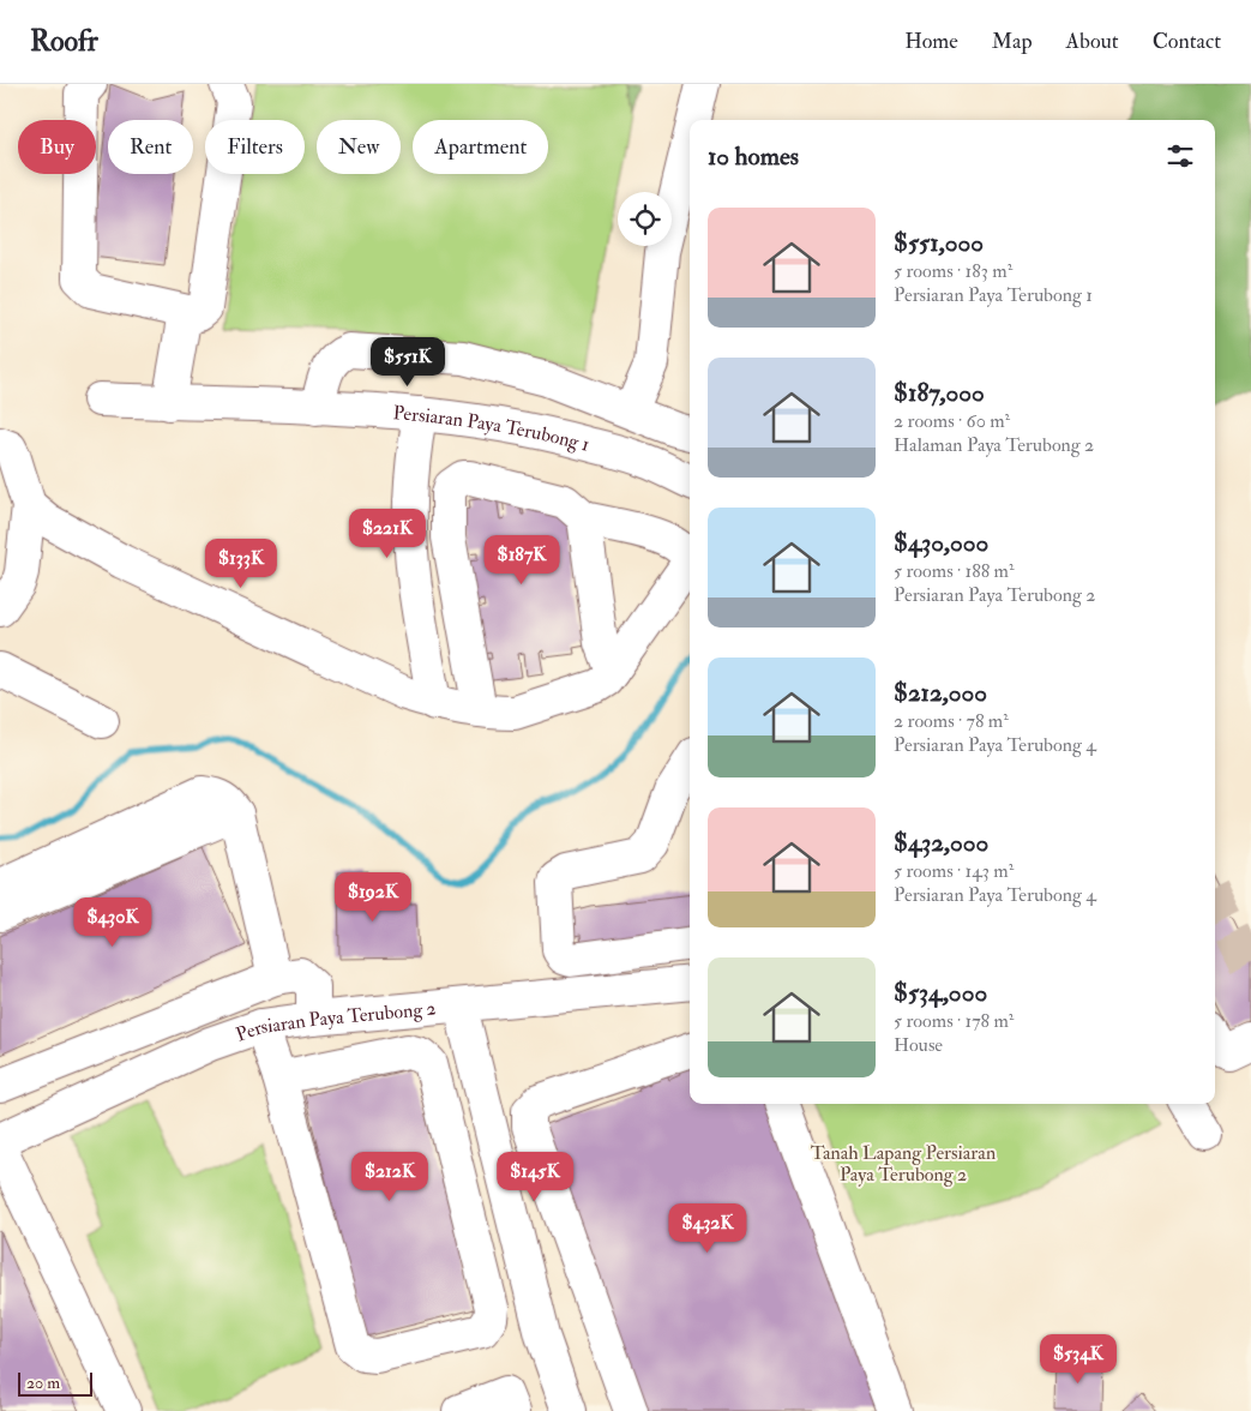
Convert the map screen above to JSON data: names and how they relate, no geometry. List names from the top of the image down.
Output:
{
  "streets": {
    "street": ["Persiaran Paya Terubong 1", "Persiaran Paya Terubong 2"]
  },
  "parks": ["Tanah Lapang Persiaran Paya Terubong 2"],
  "scale_bar": "20 m",
  "page": {
    "header": "Roofr",
    "nav": [
      "Home",
      "Map",
      "About",
      "Contact"
    ],
    "chip": [
      "Buy",
      "Rent",
      "Filters",
      "New",
      "Apartment"
    ],
    "heading": "10 homes",
    "list": [
      {
        "name": "$551,000",
        "note": "5 rooms · 183 m² · Persiaran Paya Terubong 1"
      },
      {
        "name": "$187,000",
        "note": "2 rooms · 60 m² · Halaman Paya Terubong 2"
      },
      {
        "name": "$430,000",
        "note": "5 rooms · 188 m² · Persiaran Paya Terubong 2"
      },
      {
        "name": "$212,000",
        "note": "2 rooms · 78 m² · Persiaran Paya Terubong 4"
      },
      {
        "name": "$432,000",
        "note": "5 rooms · 143 m² · Persiaran Paya Terubong 4"
      },
      {
        "name": "$534,000",
        "note": "5 rooms · 178 m² · House"
      }
    ],
    "price": [
      "$551K",
      "$221K",
      "$187K",
      "$133K",
      "$192K",
      "$430K",
      "$212K",
      "$145K",
      "$432K",
      "$534K"
    ],
    "scale": "20 m"
  }
}
